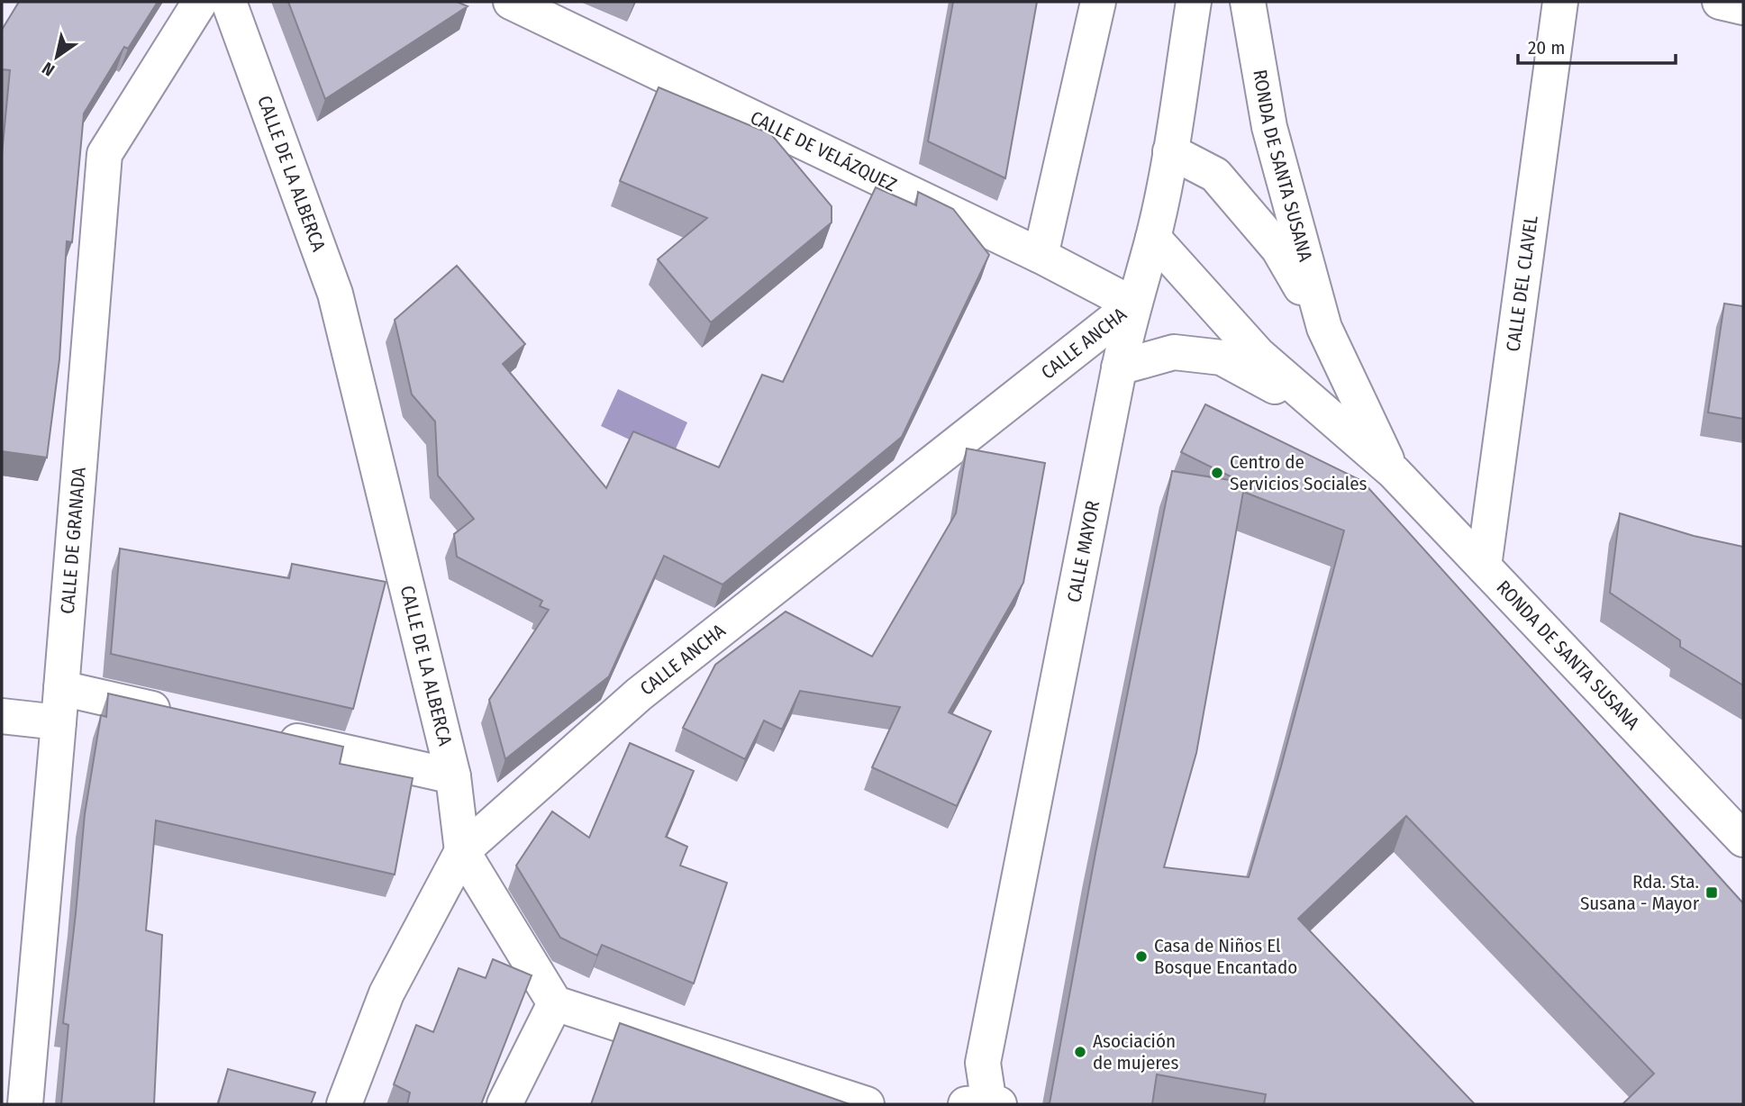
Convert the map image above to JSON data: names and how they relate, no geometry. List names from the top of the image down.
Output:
{
  "streets": {
    "street": [
      "CALLE DE VELÁZQUEZ",
      "RONDA DE SANTA SUSANA",
      "CALLE DE LA ALBERCA",
      "CALLE DEL CLAVEL",
      "CALLE ANCHA",
      "CALLE DE GRANADA",
      "CALLE MAYOR"
    ]
  },
  "crossings": [
    ["CALLE DE VELÁZQUEZ", "CALLE ANCHA"],
    ["CALLE DE VELÁZQUEZ", "CALLE MAYOR"],
    ["RONDA DE SANTA SUSANA", "CALLE DEL CLAVEL"],
    ["RONDA DE SANTA SUSANA", "CALLE MAYOR"],
    ["CALLE DE LA ALBERCA", "CALLE ANCHA"],
    ["CALLE ANCHA", "CALLE MAYOR"]
  ],
  "places": {
    "other": ["Centro de Servicios Sociales", "Casa de Niños El Bosque Encantado", "Asociación de mujeres"],
    "transit": ["Rda. Sta. Susana - Mayor"]
  },
  "scale_bar": "20 m",
  "north": "bottom left"
}
